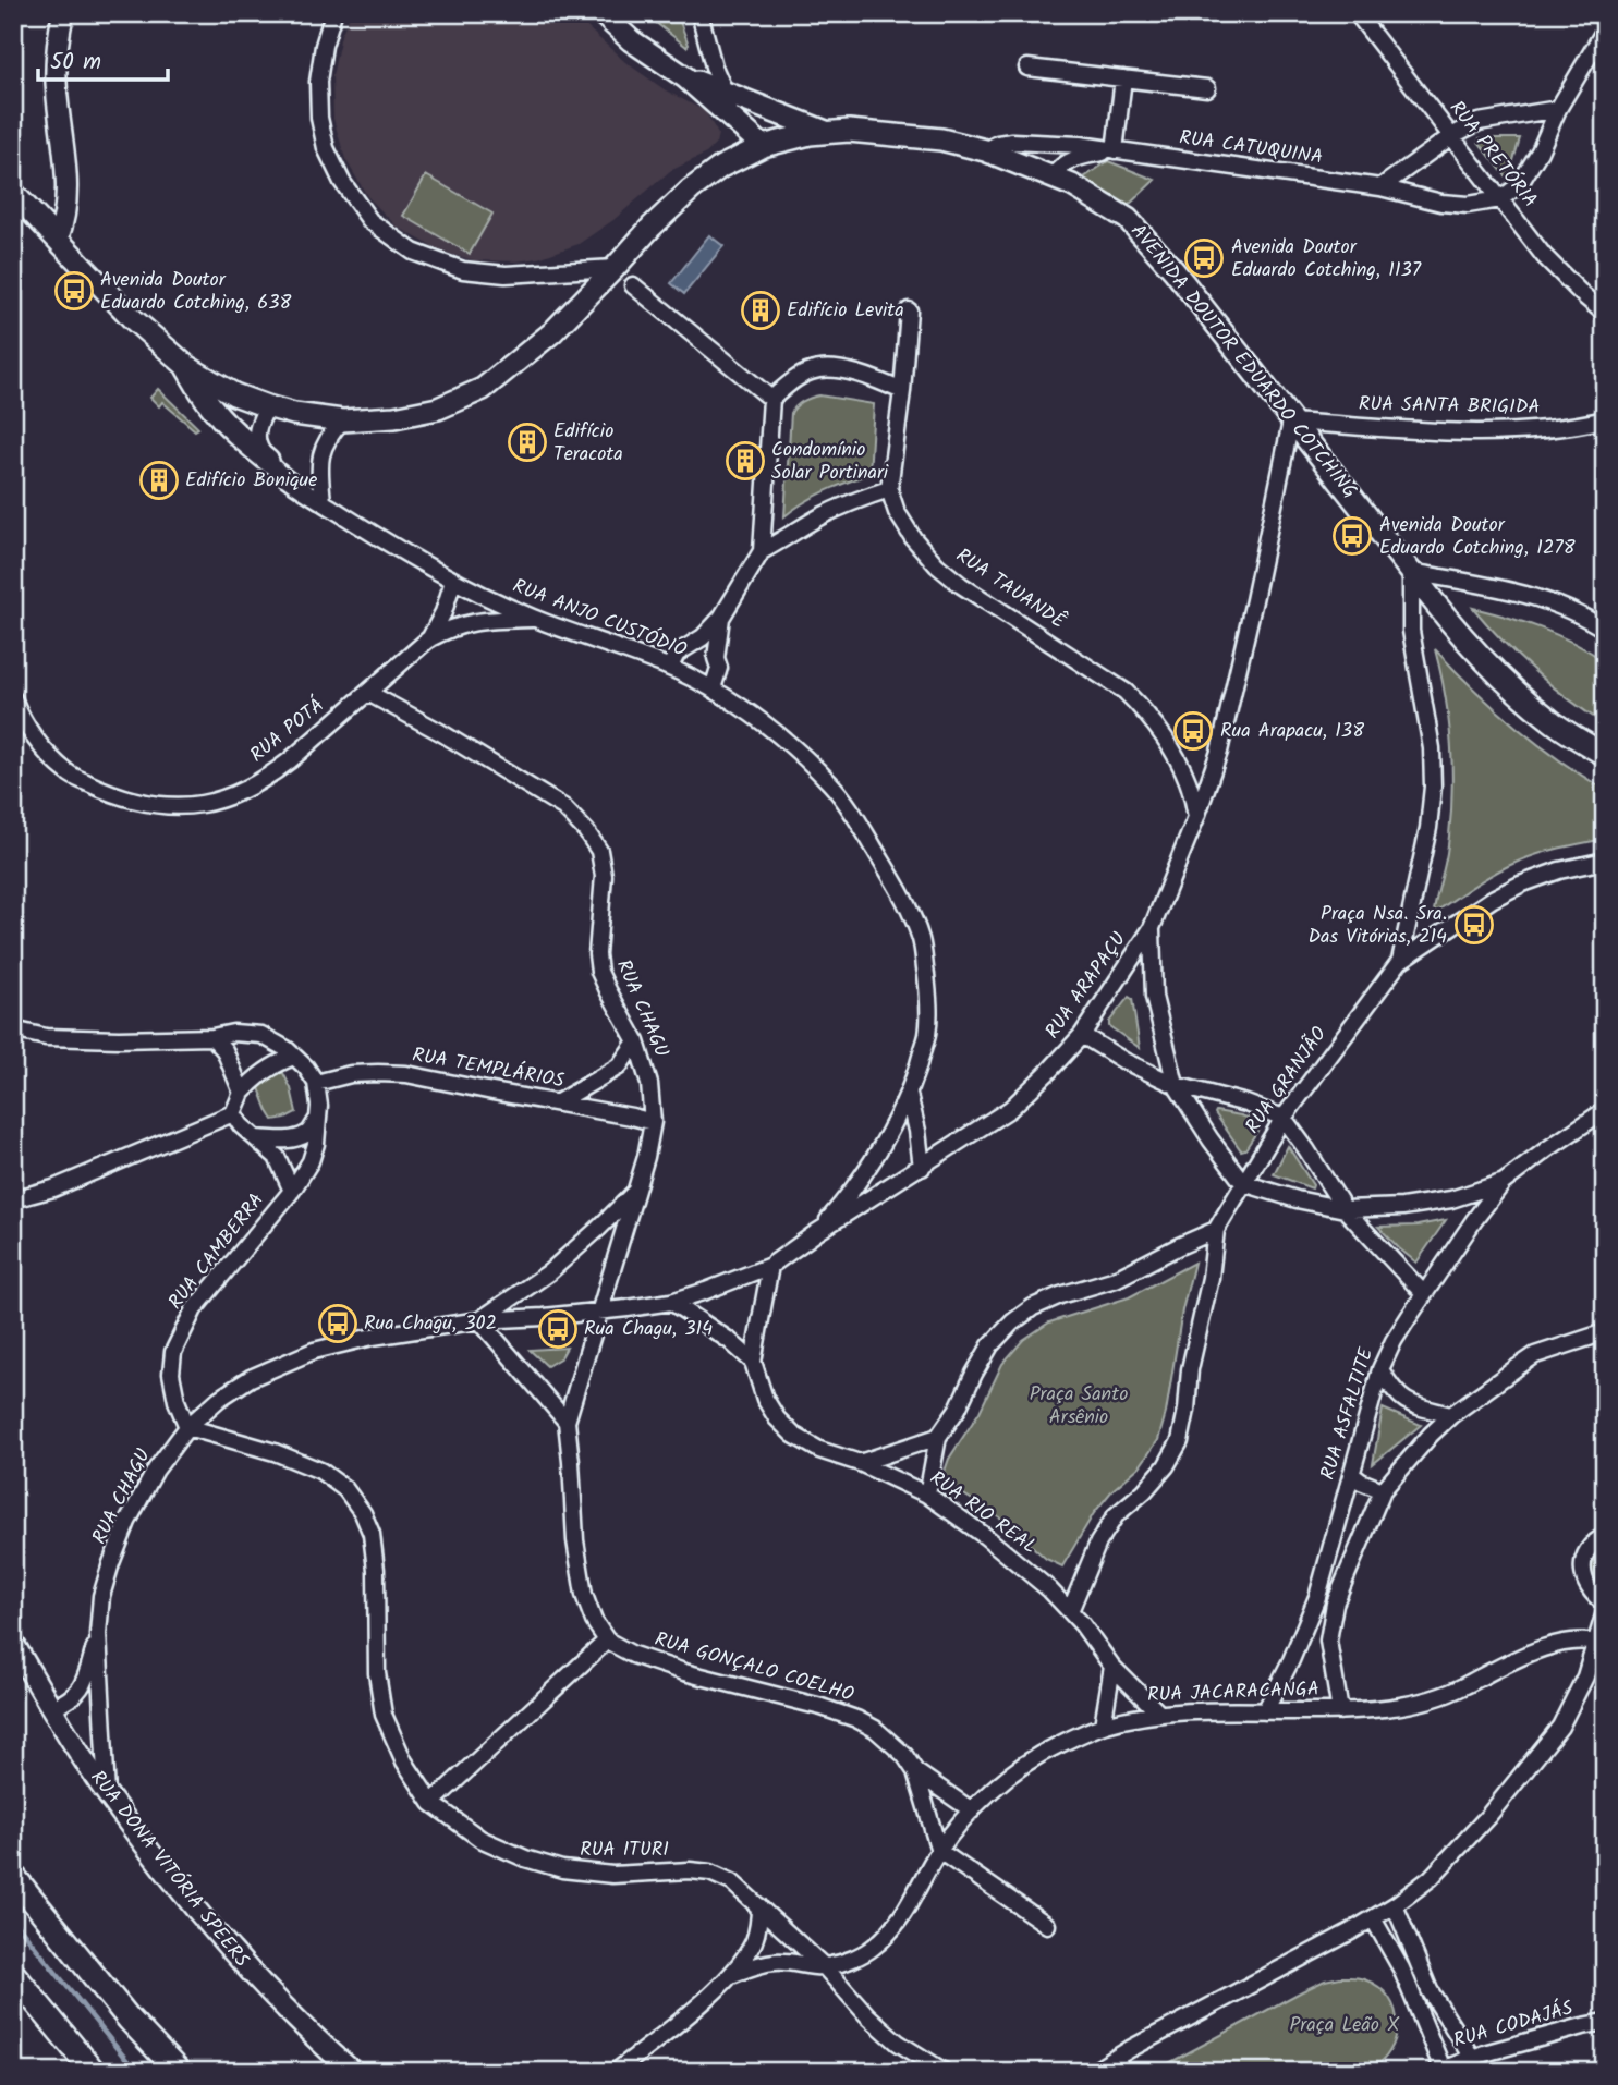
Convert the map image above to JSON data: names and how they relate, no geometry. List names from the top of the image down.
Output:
{
  "streets": {
    "main road": ["AVENIDA DOUTOR EDUARDO COTCHING"],
    "street": [
      "RUA CATUQUINA",
      "RUA PRETÓRIA",
      "RUA SANTA BRIGIDA",
      "RUA TAUANDÊ",
      "RUA ANJO CUSTÓDIO",
      "RUA POTÁ",
      "RUA ARAPAÇU",
      "RUA CHAGU",
      "RUA TEMPLÁRIOS",
      "RUA GRANJÃO",
      "RUA CAMBERRA",
      "RUA ASFALTITE",
      "RUA RIO REAL",
      "RUA GONÇALO COELHO",
      "RUA JACARACANGA",
      "RUA ITURI",
      "RUA DONA VITÓRIA SPEERS",
      "RUA CODAJÁS"
    ]
  },
  "crossings": [
    ["RUA CATUQUINA", "RUA PRETÓRIA"],
    ["RUA CATUQUINA", "AVENIDA DOUTOR EDUARDO COTCHING"],
    ["AVENIDA DOUTOR EDUARDO COTCHING", "RUA SANTA BRIGIDA"],
    ["AVENIDA DOUTOR EDUARDO COTCHING", "RUA ARAPAÇU"],
    ["RUA SANTA BRIGIDA", "RUA ARAPAÇU"],
    ["RUA TAUANDÊ", "RUA ARAPAÇU"],
    ["RUA ANJO CUSTÓDIO", "RUA POTÁ"],
    ["RUA ANJO CUSTÓDIO", "RUA ARAPAÇU"],
    ["RUA POTÁ", "RUA CHAGU"],
    ["RUA ARAPAÇU", "RUA CHAGU"],
    ["RUA ARAPAÇU", "RUA RIO REAL"],
    ["RUA CHAGU", "RUA TEMPLÁRIOS"],
    ["RUA CHAGU", "RUA CAMBERRA"],
    ["RUA CHAGU", "RUA ITURI"],
    ["RUA CHAGU", "RUA DONA VITÓRIA SPEERS"],
    ["RUA TEMPLÁRIOS", "RUA CAMBERRA"],
    ["RUA CAMBERRA", "RUA ITURI"],
    ["RUA ASFALTITE", "RUA JACARACANGA"],
    ["RUA RIO REAL", "RUA JACARACANGA"],
    ["RUA GONÇALO COELHO", "RUA JACARACANGA"],
    ["RUA JACARACANGA", "RUA ITURI"]
  ],
  "parks": ["Praça Santo Arsênio", "Praça Leão X"],
  "places": {
    "bus stop": [
      "Avenida Doutor Eduardo Cotching, 1137",
      "Avenida Doutor Eduardo Cotching, 638",
      "Avenida Doutor Eduardo Cotching, 1278",
      "Rua Arapacu, 138",
      "Praça Nsa. Sra. Das Vitórias, 214",
      "Rua Chagu, 302",
      "Rua Chagu, 314"
    ],
    "building": [
      "Edifício Levita",
      "Edifício Teracota",
      "Condomínio Solar Portinari",
      "Edifício Bonique"
    ]
  },
  "scale_bar": "50 m"
}
